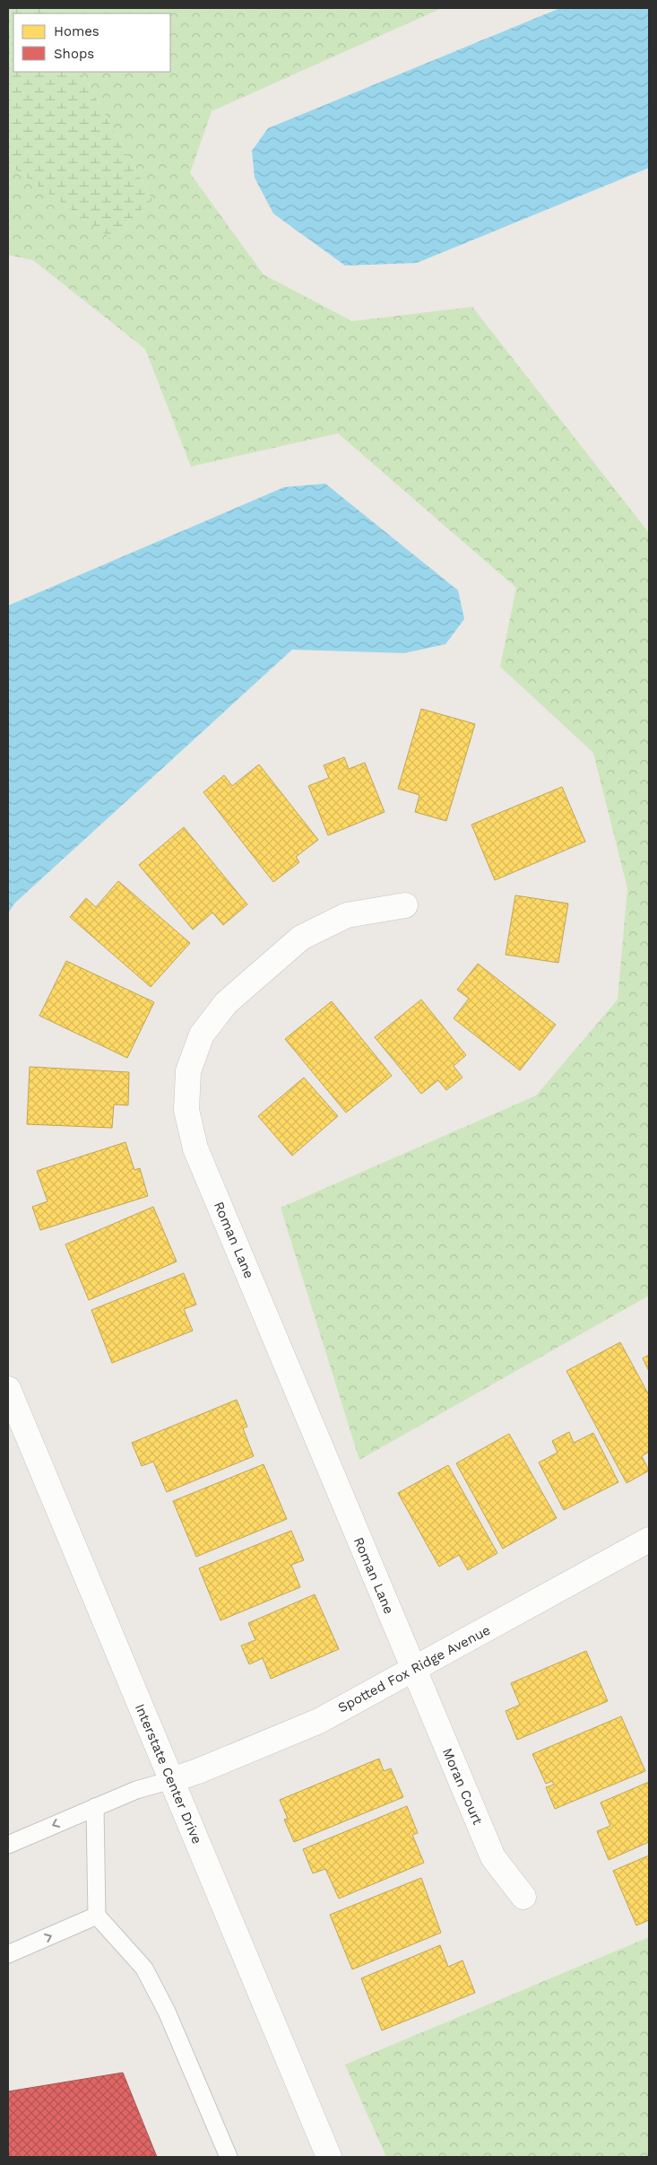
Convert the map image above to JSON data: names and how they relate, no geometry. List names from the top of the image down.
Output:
{
  "streets": {
    "street": [
      "Roman Lane",
      "Spotted Fox Ridge Avenue",
      "Interstate Center Drive",
      "Moran Court"
    ]
  },
  "crossings": [
    ["Roman Lane", "Spotted Fox Ridge Avenue"],
    ["Roman Lane", "Moran Court"],
    ["Spotted Fox Ridge Avenue", "Interstate Center Drive"],
    ["Spotted Fox Ridge Avenue", "Moran Court"]
  ],
  "legend": ["Homes", "Shops"]
}
